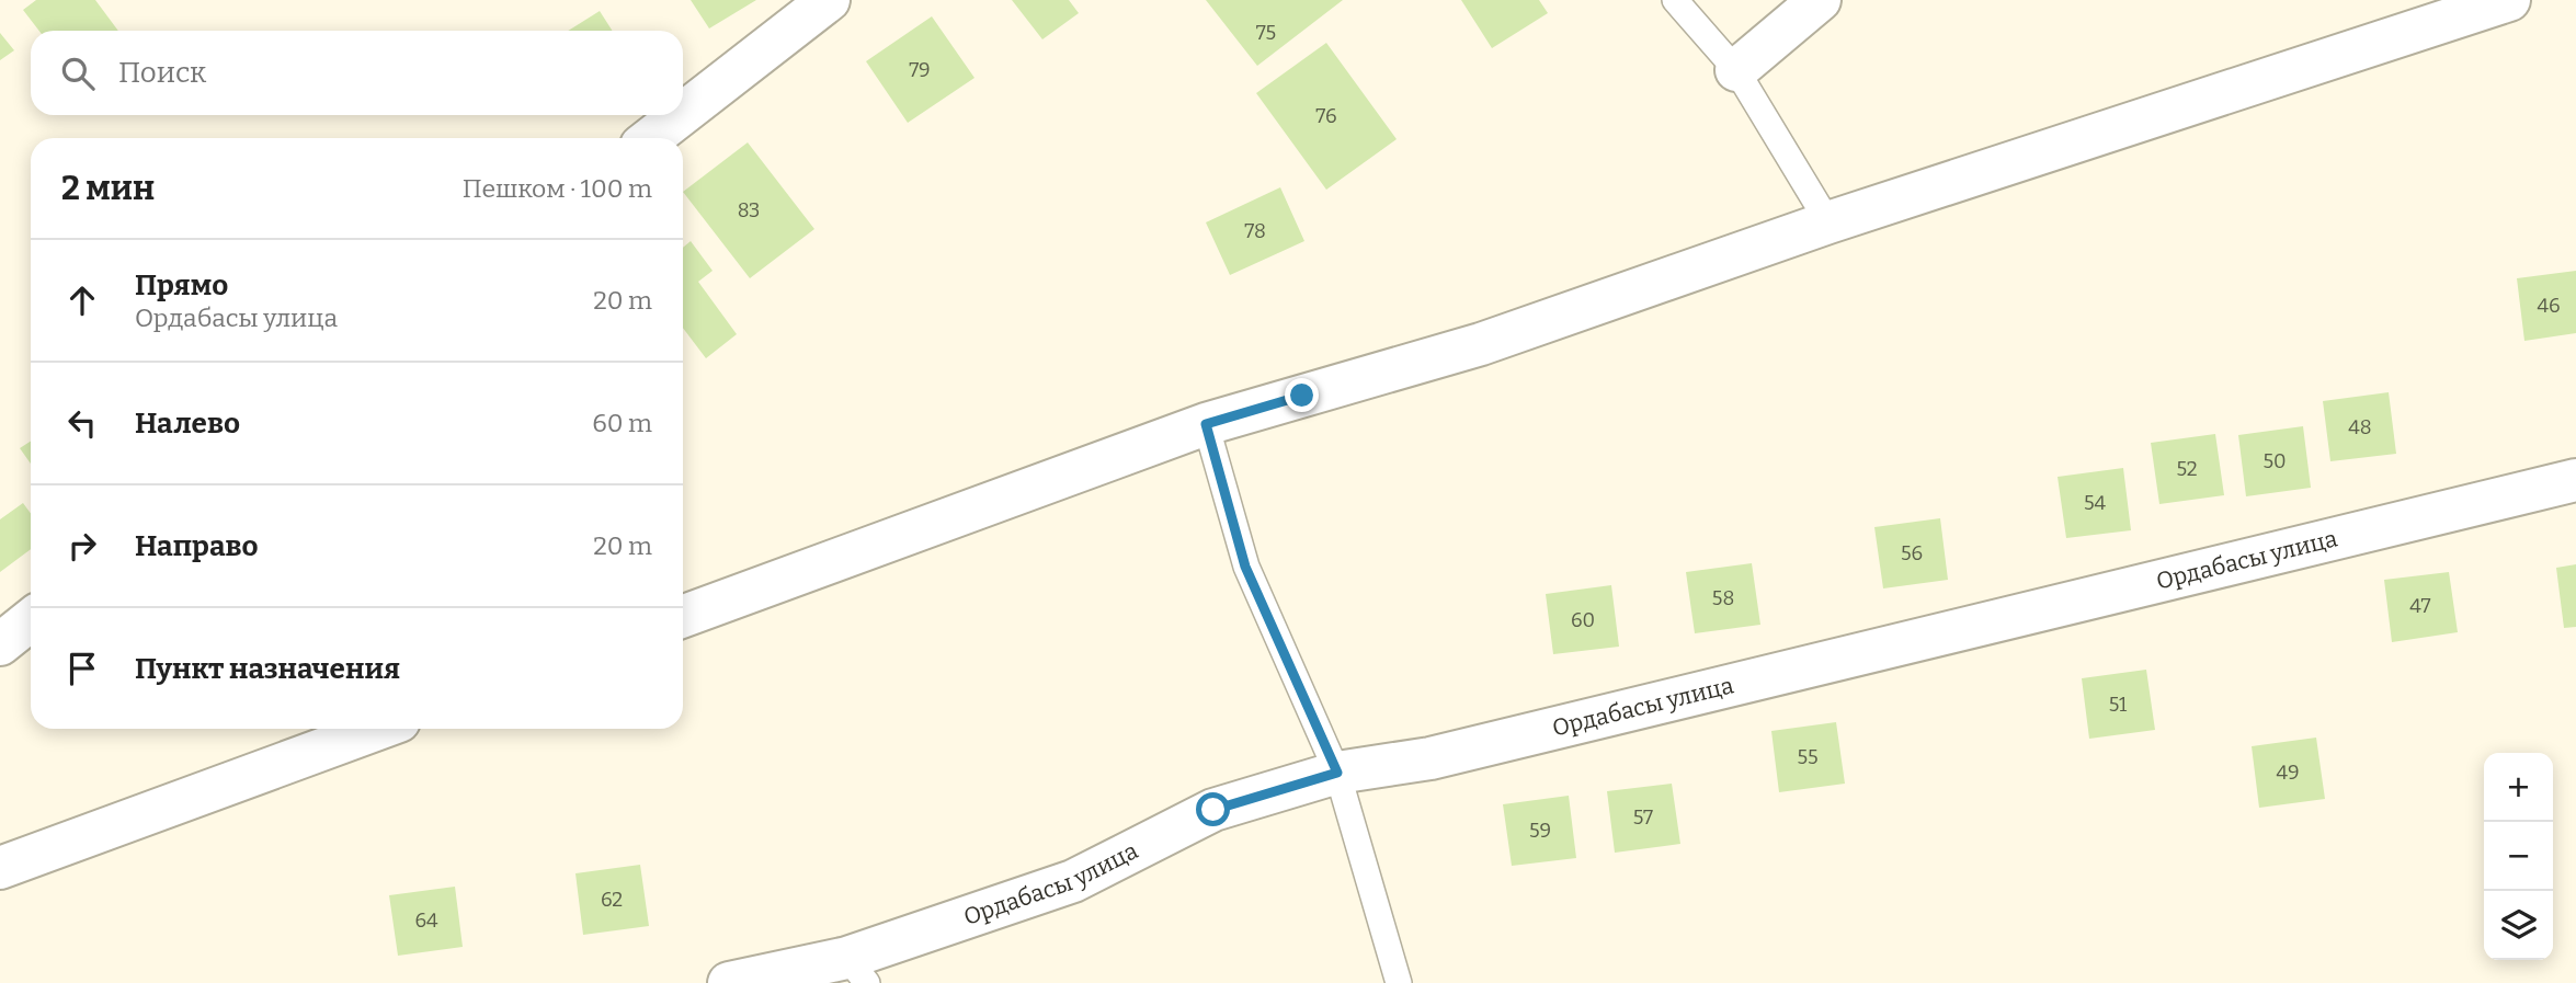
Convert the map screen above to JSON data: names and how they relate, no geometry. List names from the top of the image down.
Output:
{
  "streets": {
    "street": ["Ордабасы улица"]
  },
  "house_numbers": [
    "75",
    "79",
    "76",
    "83",
    "78",
    "46",
    "48",
    "50",
    "52",
    "54",
    "56",
    "58",
    "47",
    "60",
    "51",
    "55",
    "49",
    "57",
    "59",
    "62",
    "64"
  ],
  "page": {
    "search": "Поиск",
    "heading": ["2 мин", "Пешком · 100 m"],
    "list": [
      ["Прямо", "Ордабасы улица", "20 m"],
      ["Налево", "60 m"],
      ["Направо", "20 m"],
      "Пункт назначения"
    ],
    "map_buttons": ["+", "−"]
  }
}
